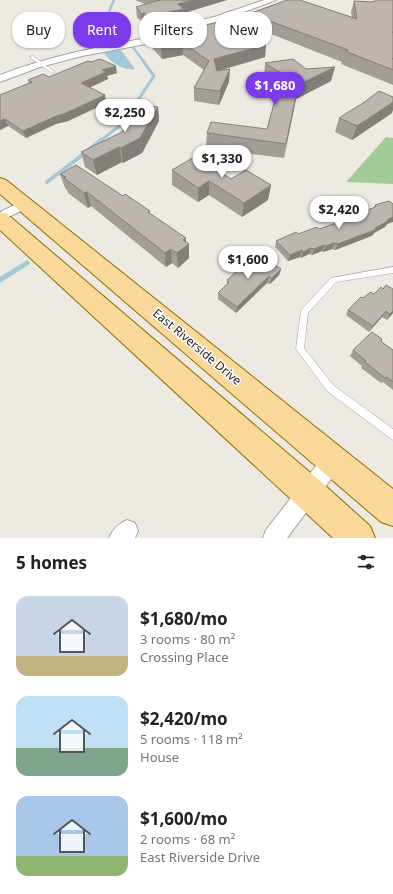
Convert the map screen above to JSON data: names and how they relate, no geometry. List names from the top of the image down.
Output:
{
  "streets": {
    "main road": ["East Riverside Drive"]
  },
  "page": {
    "chip": [
      "Buy",
      "Rent",
      "Filters",
      "New"
    ],
    "price": [
      "$1,680",
      "$2,250",
      "$1,330",
      "$2,420",
      "$1,600"
    ],
    "heading": "5 homes",
    "list": [
      {
        "name": "$1,680/mo",
        "note": "3 rooms · 80 m² · Crossing Place"
      },
      {
        "name": "$2,420/mo",
        "note": "5 rooms · 118 m² · House"
      },
      {
        "name": "$1,600/mo",
        "note": "2 rooms · 68 m² · East Riverside Drive"
      }
    ]
  }
}
